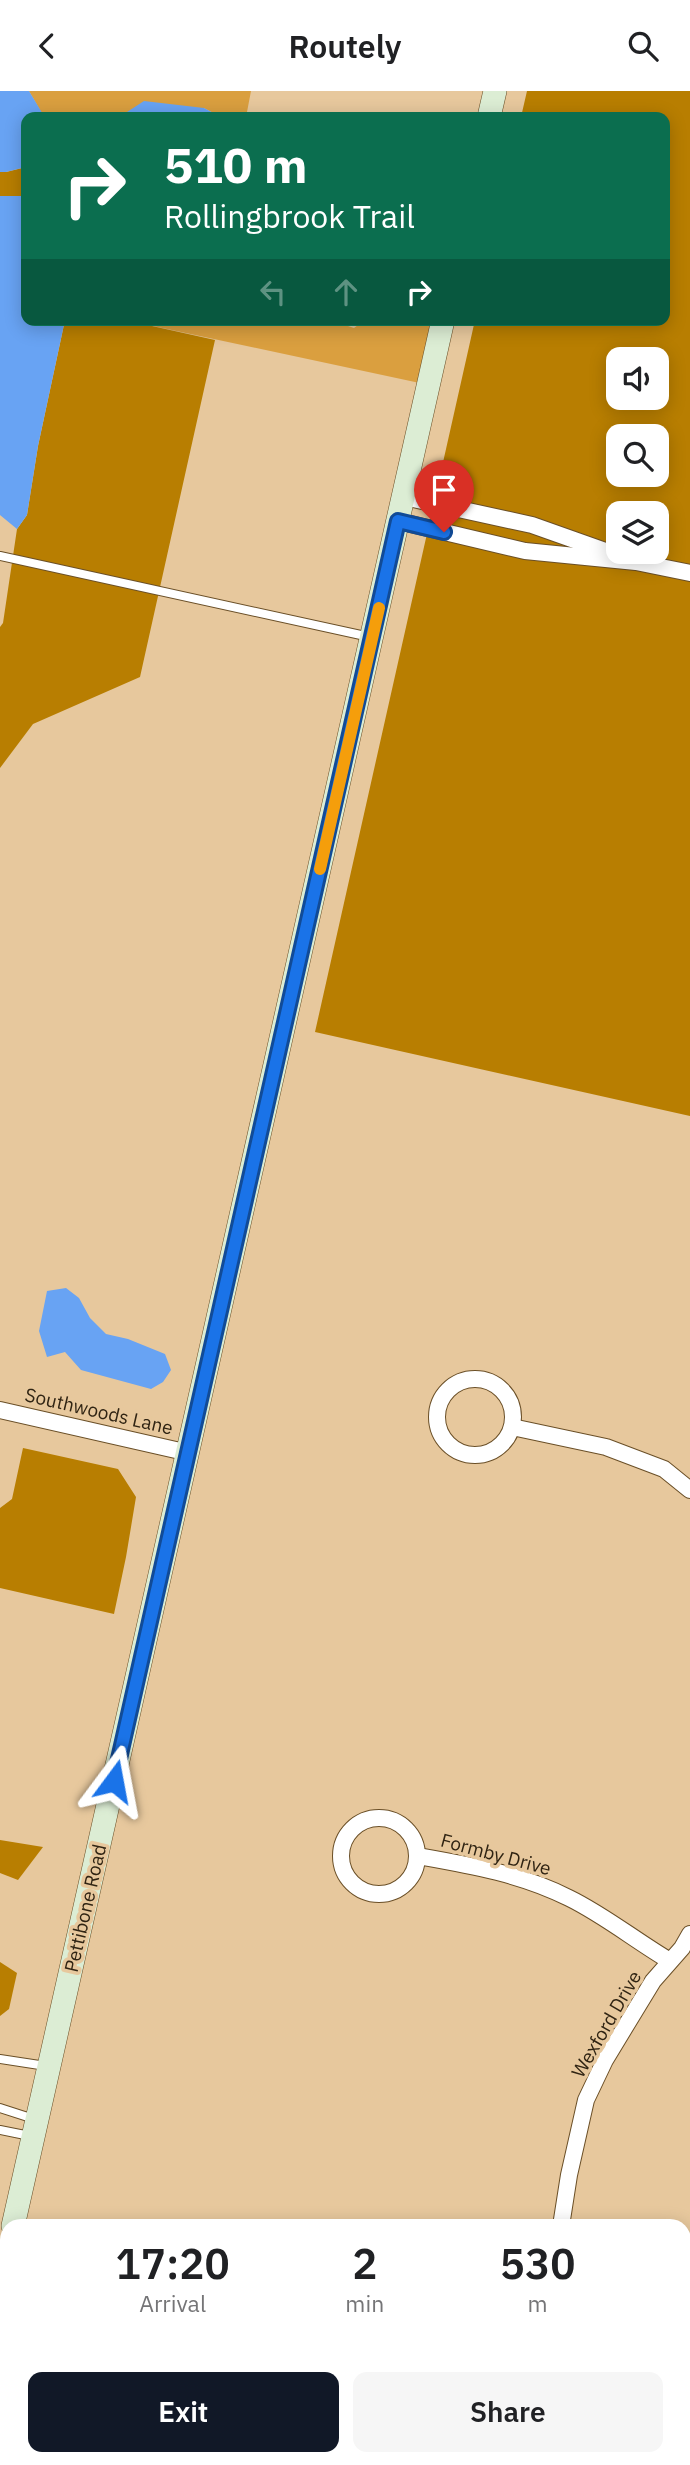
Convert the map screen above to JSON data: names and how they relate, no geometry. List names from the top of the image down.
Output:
{
  "streets": {
    "street": [
      "Southwoods Lane",
      "Formby Drive",
      "Pettibone Road",
      "Wexford Drive"
    ]
  },
  "crossings": [
    ["Southwoods Lane", "Pettibone Road"],
    ["Formby Drive", "Wexford Drive"]
  ],
  "page": {
    "header": "Routely",
    "turn": ["510 m", "Rollingbrook Trail"],
    "eta": [
      "17:20",
      "Arrival",
      "2",
      "min",
      "530",
      "m"
    ],
    "buttons": ["Exit", "Share"]
  }
}
